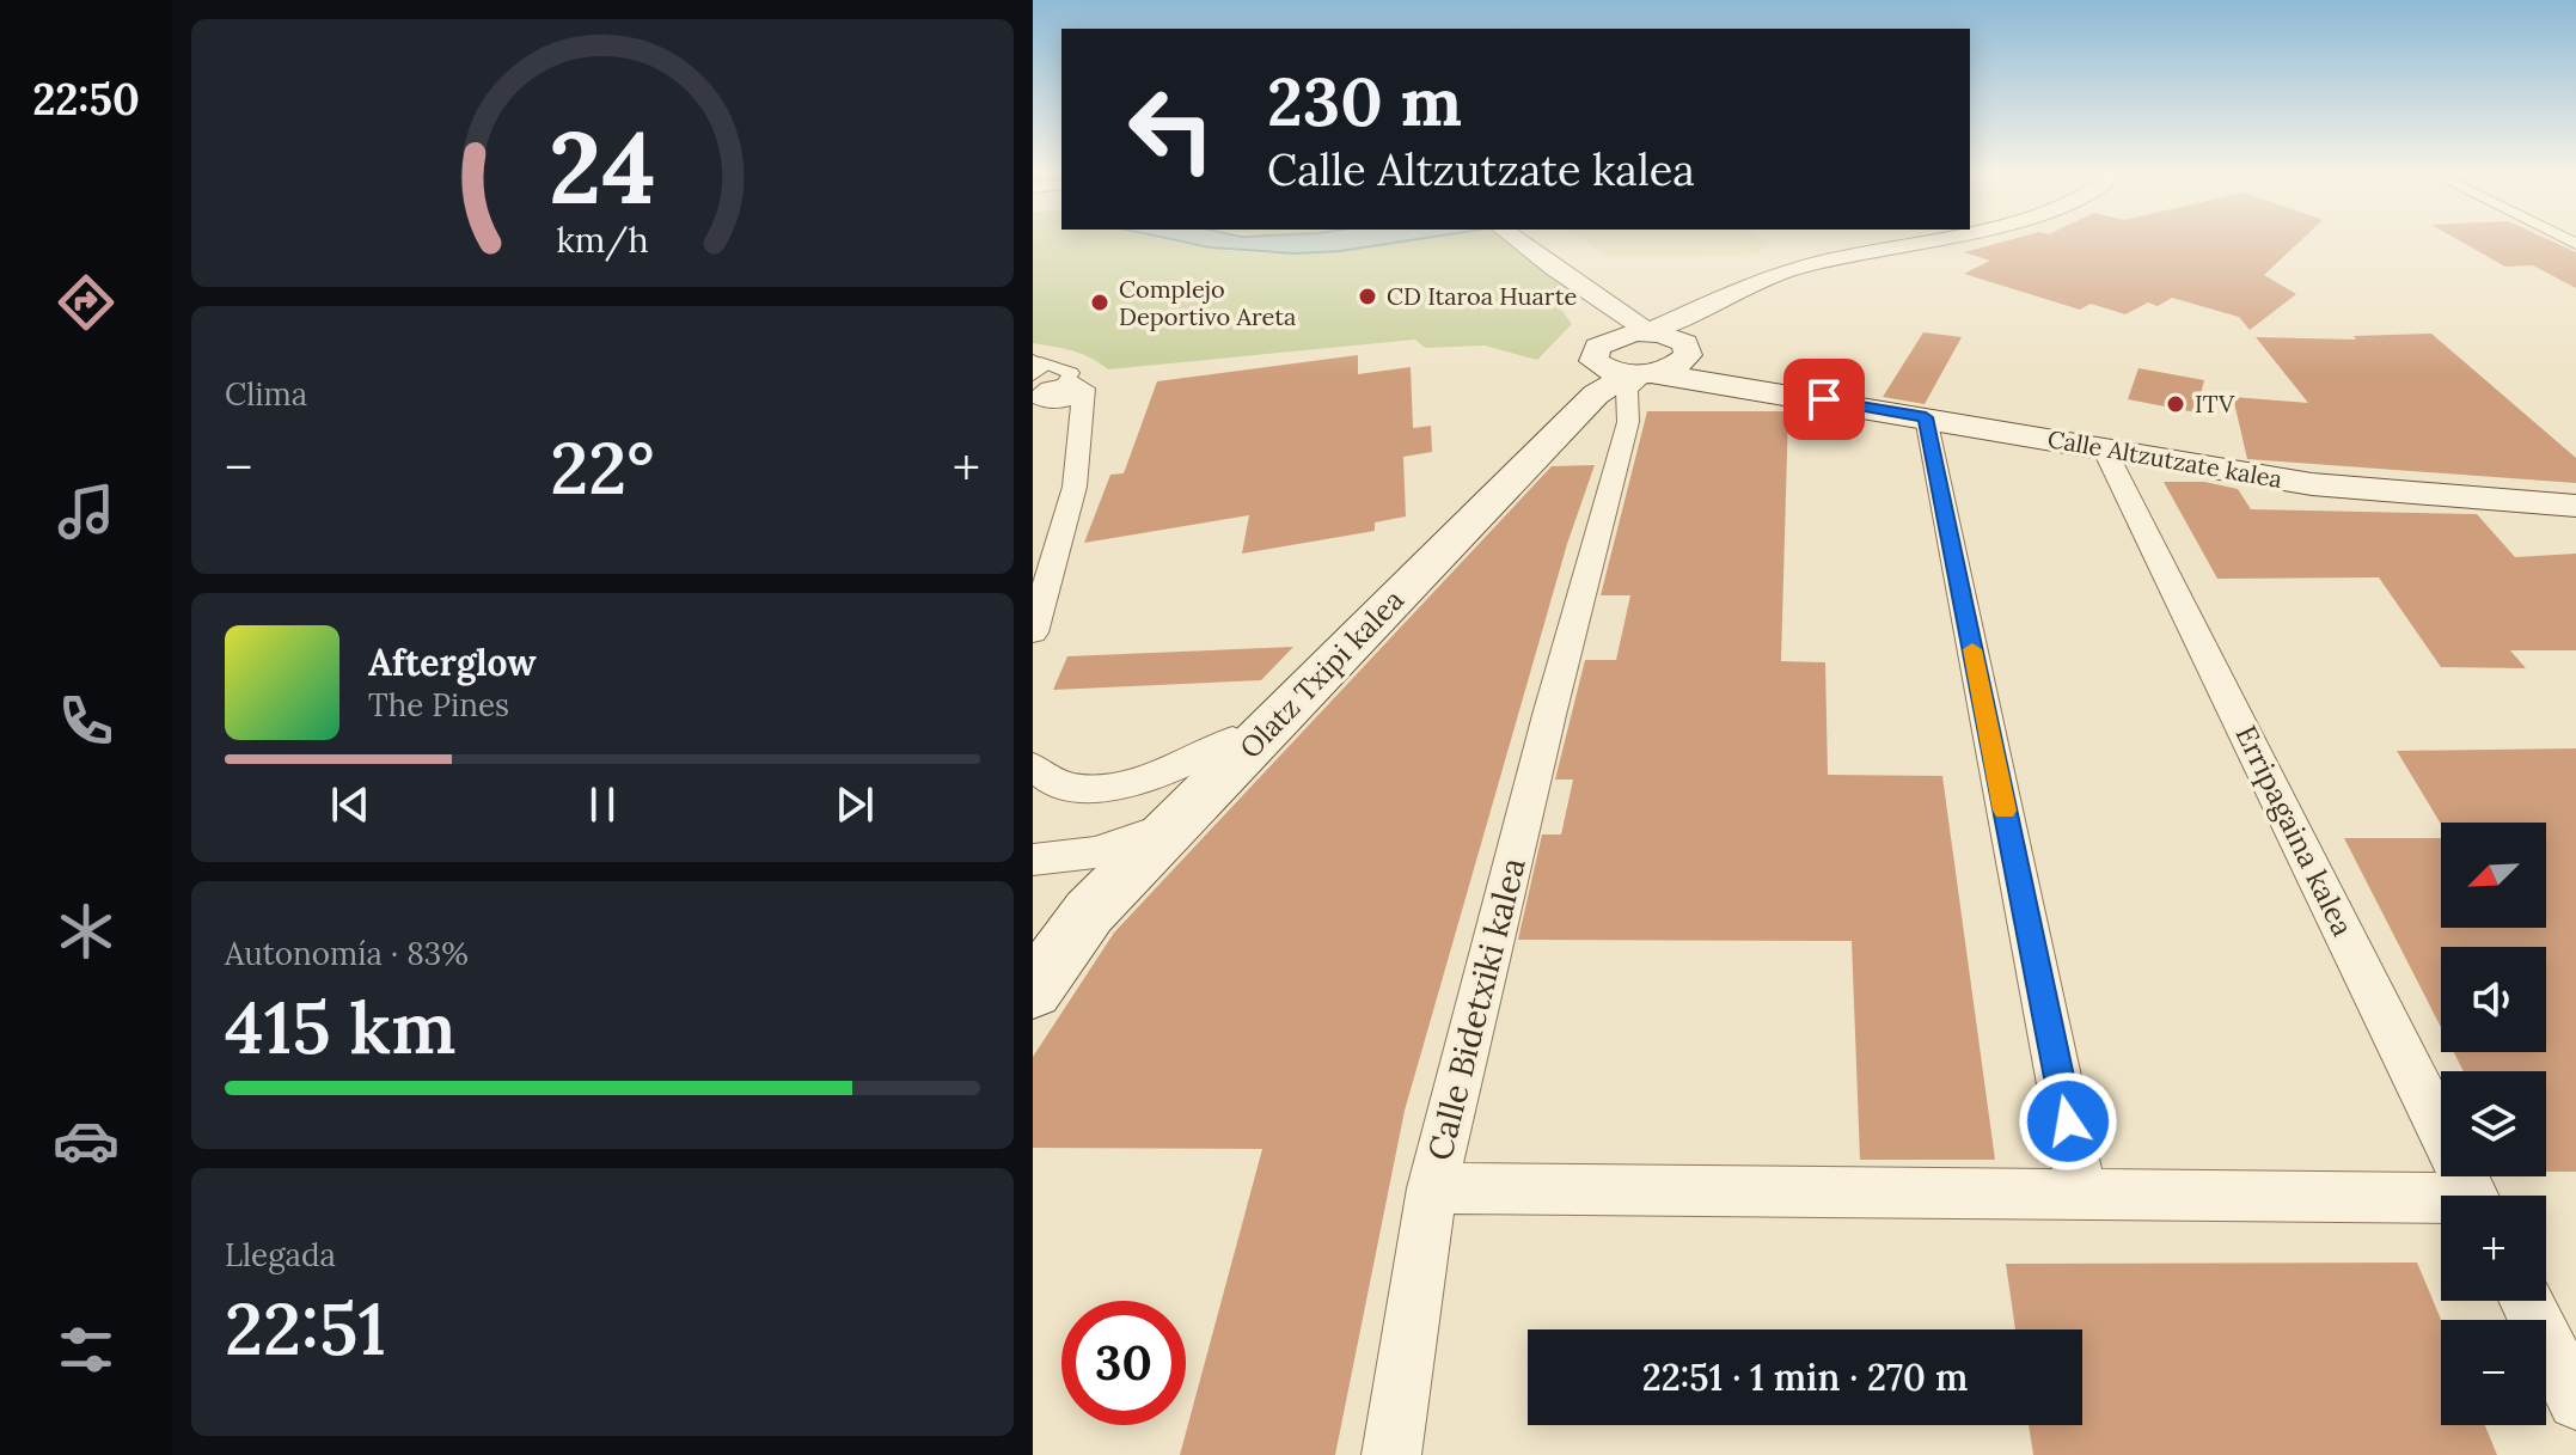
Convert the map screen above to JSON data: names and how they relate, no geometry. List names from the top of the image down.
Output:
{
  "streets": {
    "main road": ["Calle Altzutzate kalea", "Olatz Txipi kalea"],
    "street": ["Erripagaina kalea", "Calle Bidetxiki kalea"]
  },
  "crossings": [
    ["Calle Altzutzate kalea", "Erripagaina kalea"],
    ["Olatz Txipi kalea", "Calle Bidetxiki kalea"]
  ],
  "places": ["CD Itaroa Huarte", "Complejo Deportivo Areta", "ITV"],
  "north": "bottom left",
  "page": {
    "tabs": "22:50",
    "turn": ["230 m", "Calle Altzutzate kalea"],
    "tile": [
      "Clima",
      ["Autonomía · 83%", "415 km"],
      ["Llegada", "22:51"]
    ],
    "heat": ["−", "22°", "+"],
    "song": ["Afterglow", "The Pines"],
    "map_buttons": ["+", "−"],
    "limit": "30",
    "trip": "22:51 · 1 min · 270 m",
    "gauge": ["24", "km/h"]
  }
}
